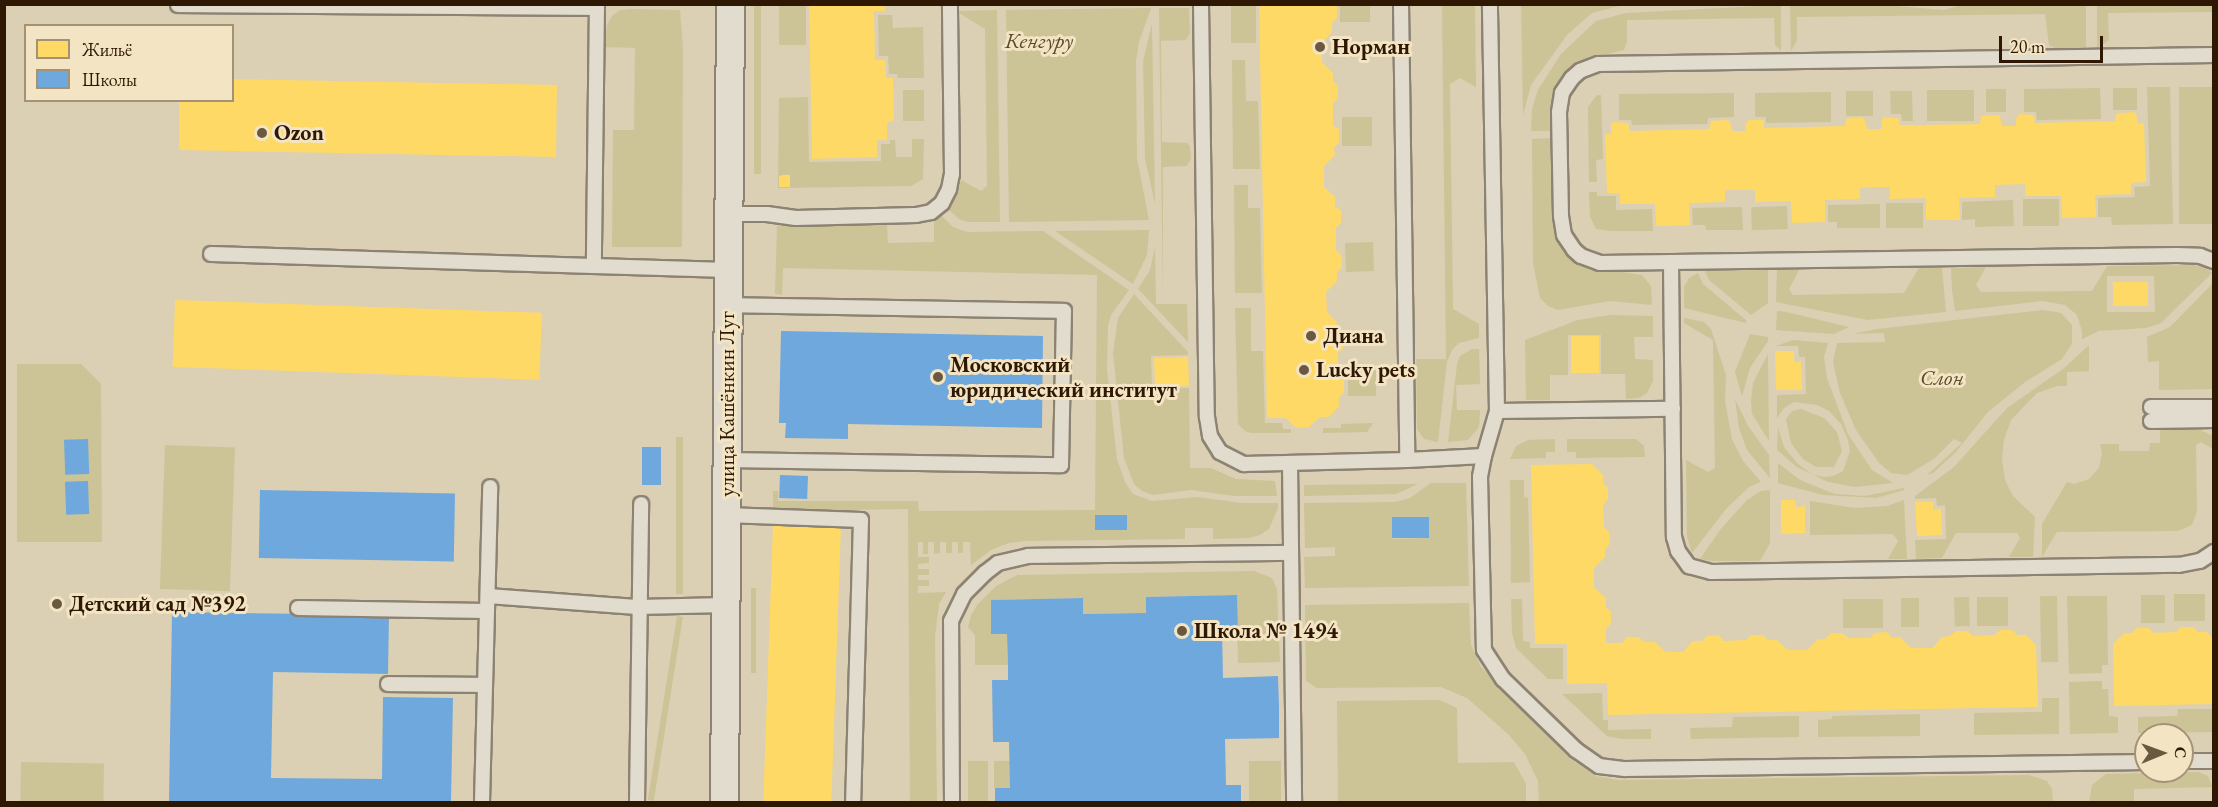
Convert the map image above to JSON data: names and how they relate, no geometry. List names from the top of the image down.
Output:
{
  "streets": {
    "street": ["улица Кашёнкин Луг"]
  },
  "parks": ["Кенгуру", "Слон"],
  "places": [
    "Норман",
    "Ozon",
    "Диана",
    "Lucky pets",
    "Московский юридический институт",
    "Детский сад №392",
    "Школа № 1494"
  ],
  "legend": ["Жильё", "Школы"],
  "scale_bar": "20 m",
  "north": "right"
}
